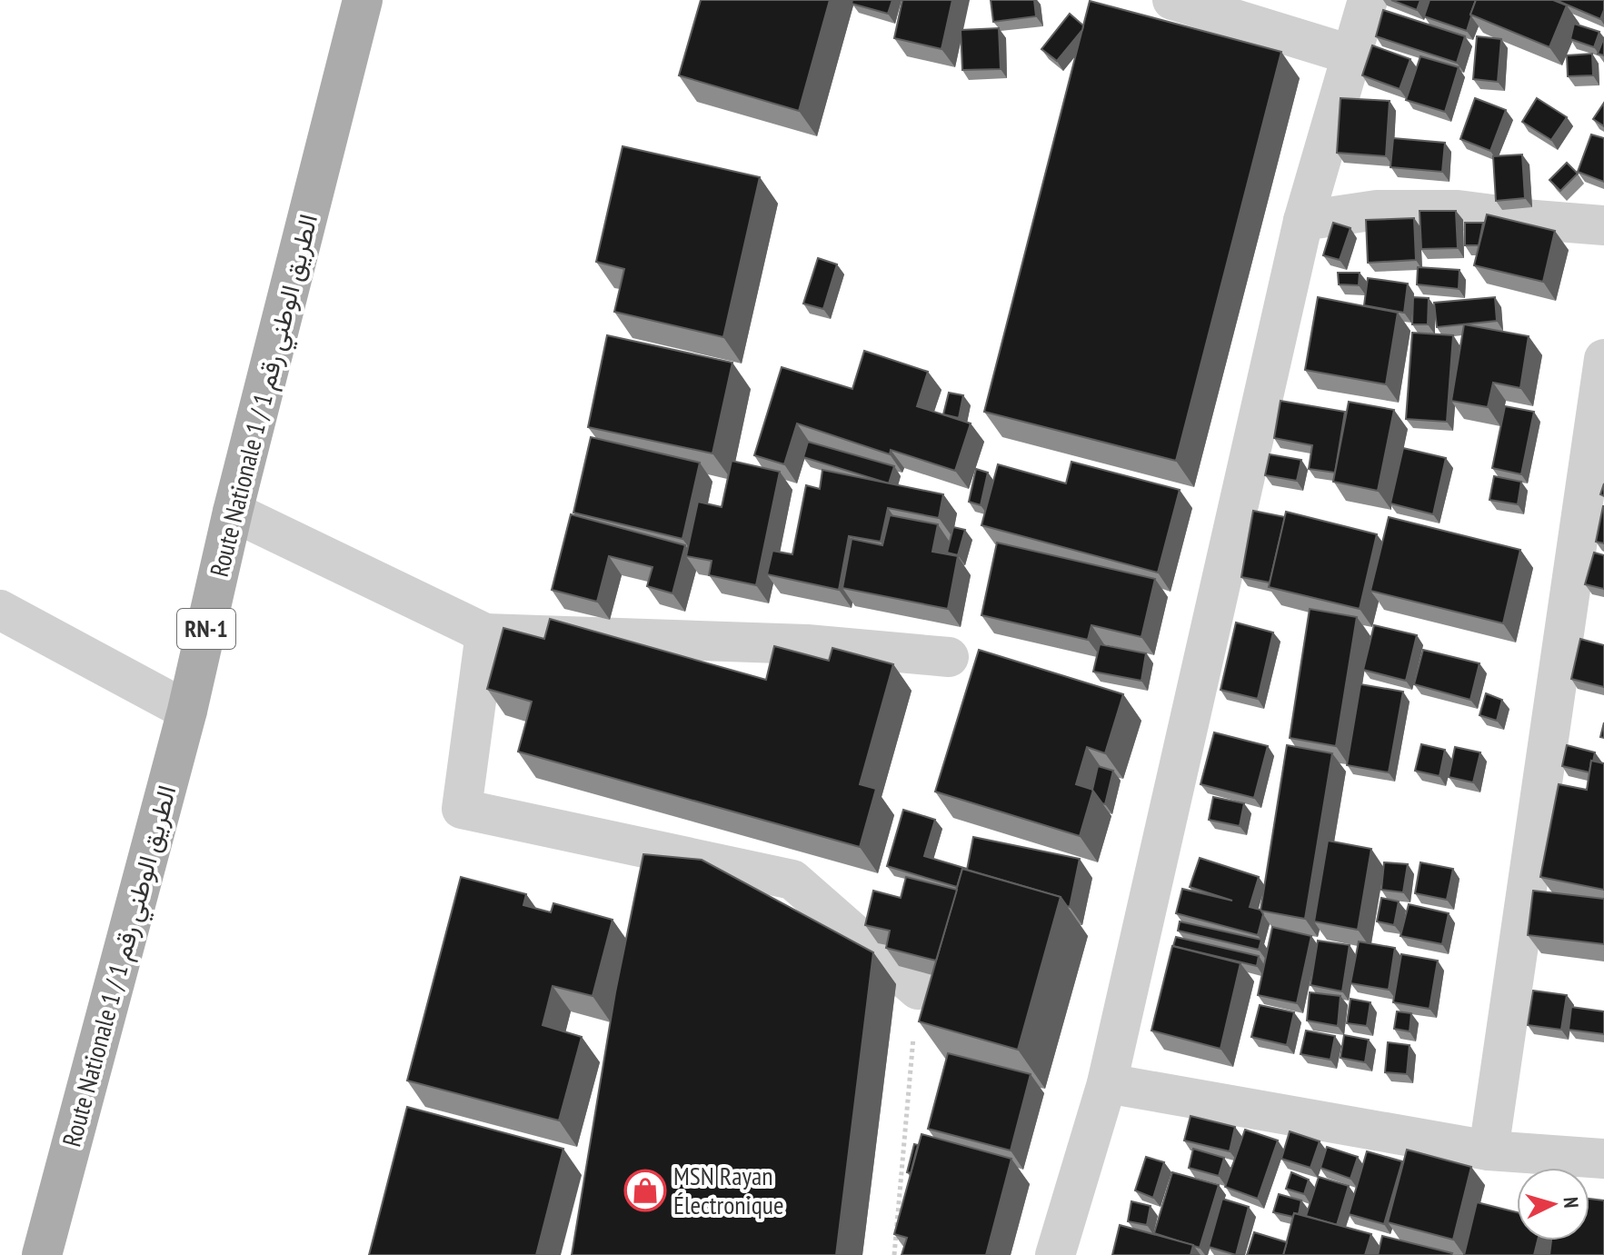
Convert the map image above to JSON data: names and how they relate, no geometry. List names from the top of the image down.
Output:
{
  "streets": {
    "main road": ["Route Nationale 1 / الطريق الوطني رقم 1", "RN-1"]
  },
  "places": {
    "shop": ["MSN Rayan Électronique"]
  },
  "north": "right"
}
